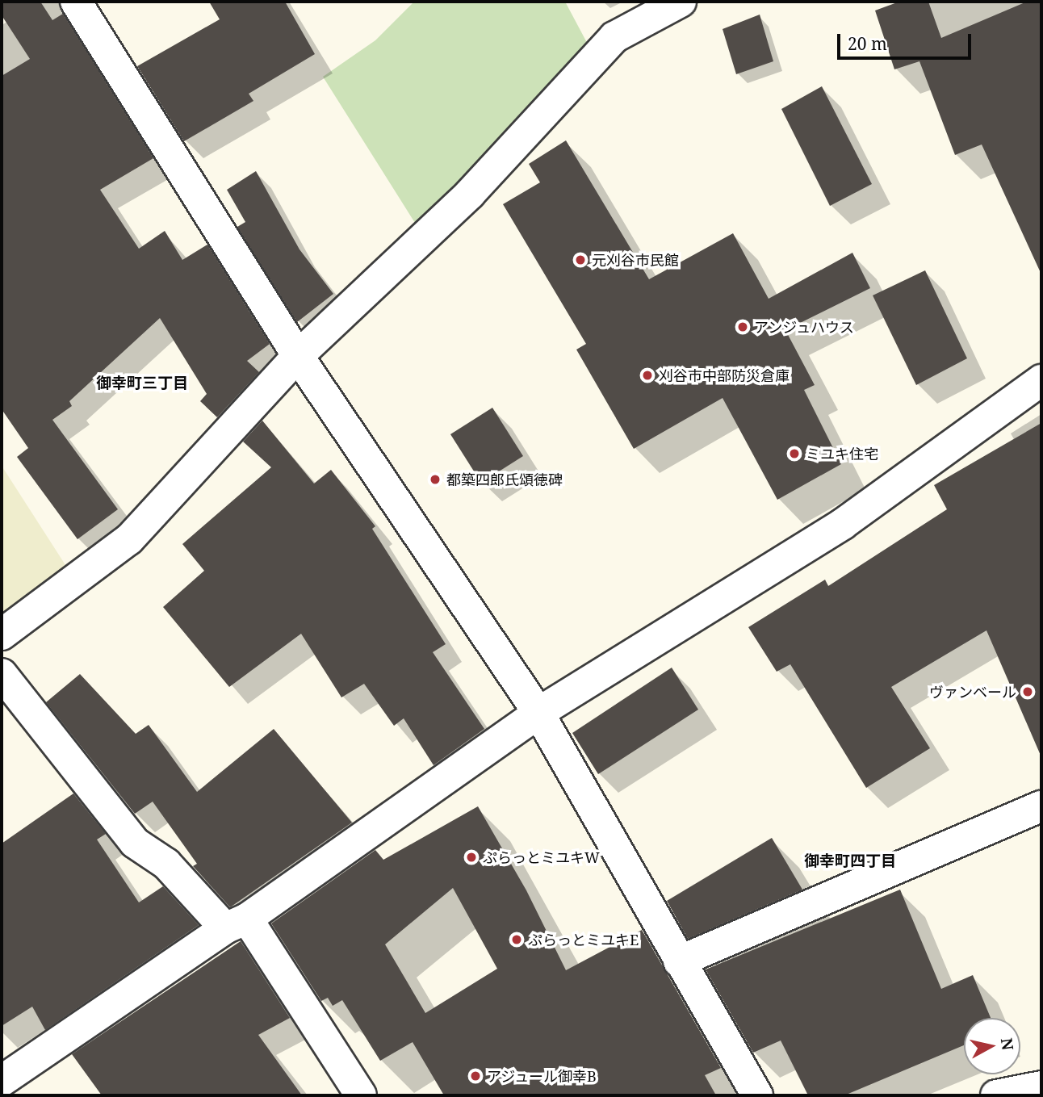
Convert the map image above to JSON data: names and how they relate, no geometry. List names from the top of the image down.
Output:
{
  "districts": ["御幸町三丁目", "御幸町四丁目"],
  "places": [
    "元刈谷市民館",
    "アンジュハウス",
    "刈谷市中部防災倉庫",
    "ミユキ住宅",
    "都築四郎氏頌徳碑",
    "ヴァンベール",
    "ぷらっとミユキW",
    "ぷらっとミユキE",
    "アジュール御幸B"
  ],
  "scale_bar": "20 m",
  "north": "right"
}
